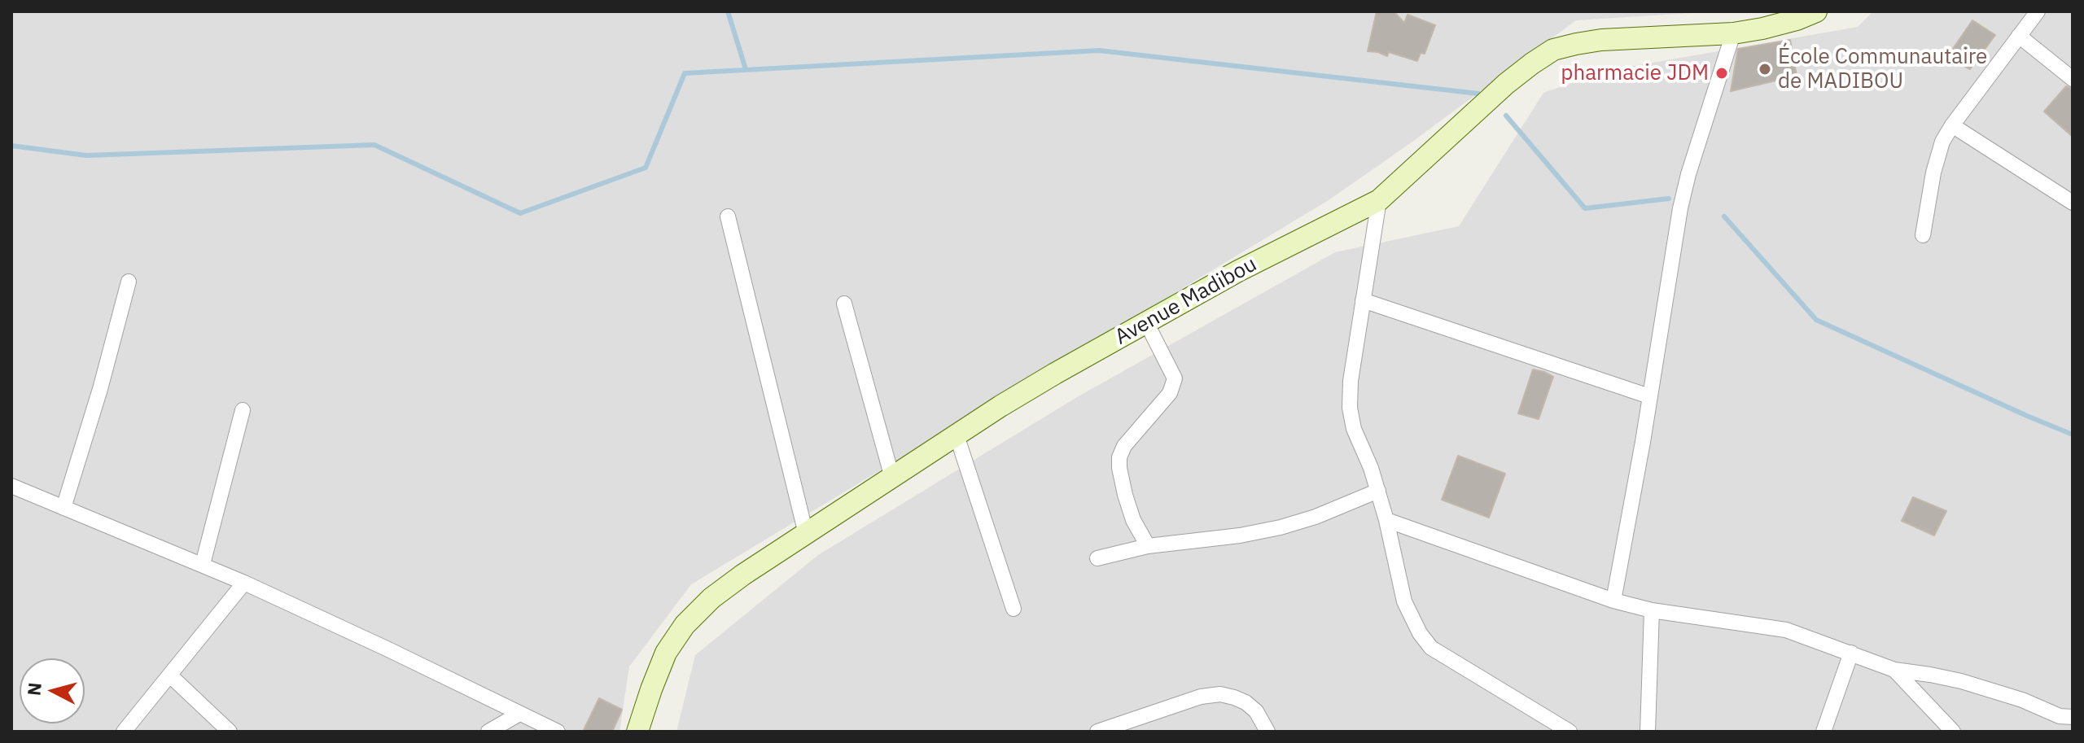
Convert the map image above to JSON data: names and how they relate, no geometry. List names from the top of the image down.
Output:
{
  "streets": {
    "street": ["Avenue Madibou"]
  },
  "places": ["École Communautaire de MADIBOU", "pharmacie JDM"],
  "north": "left"
}
